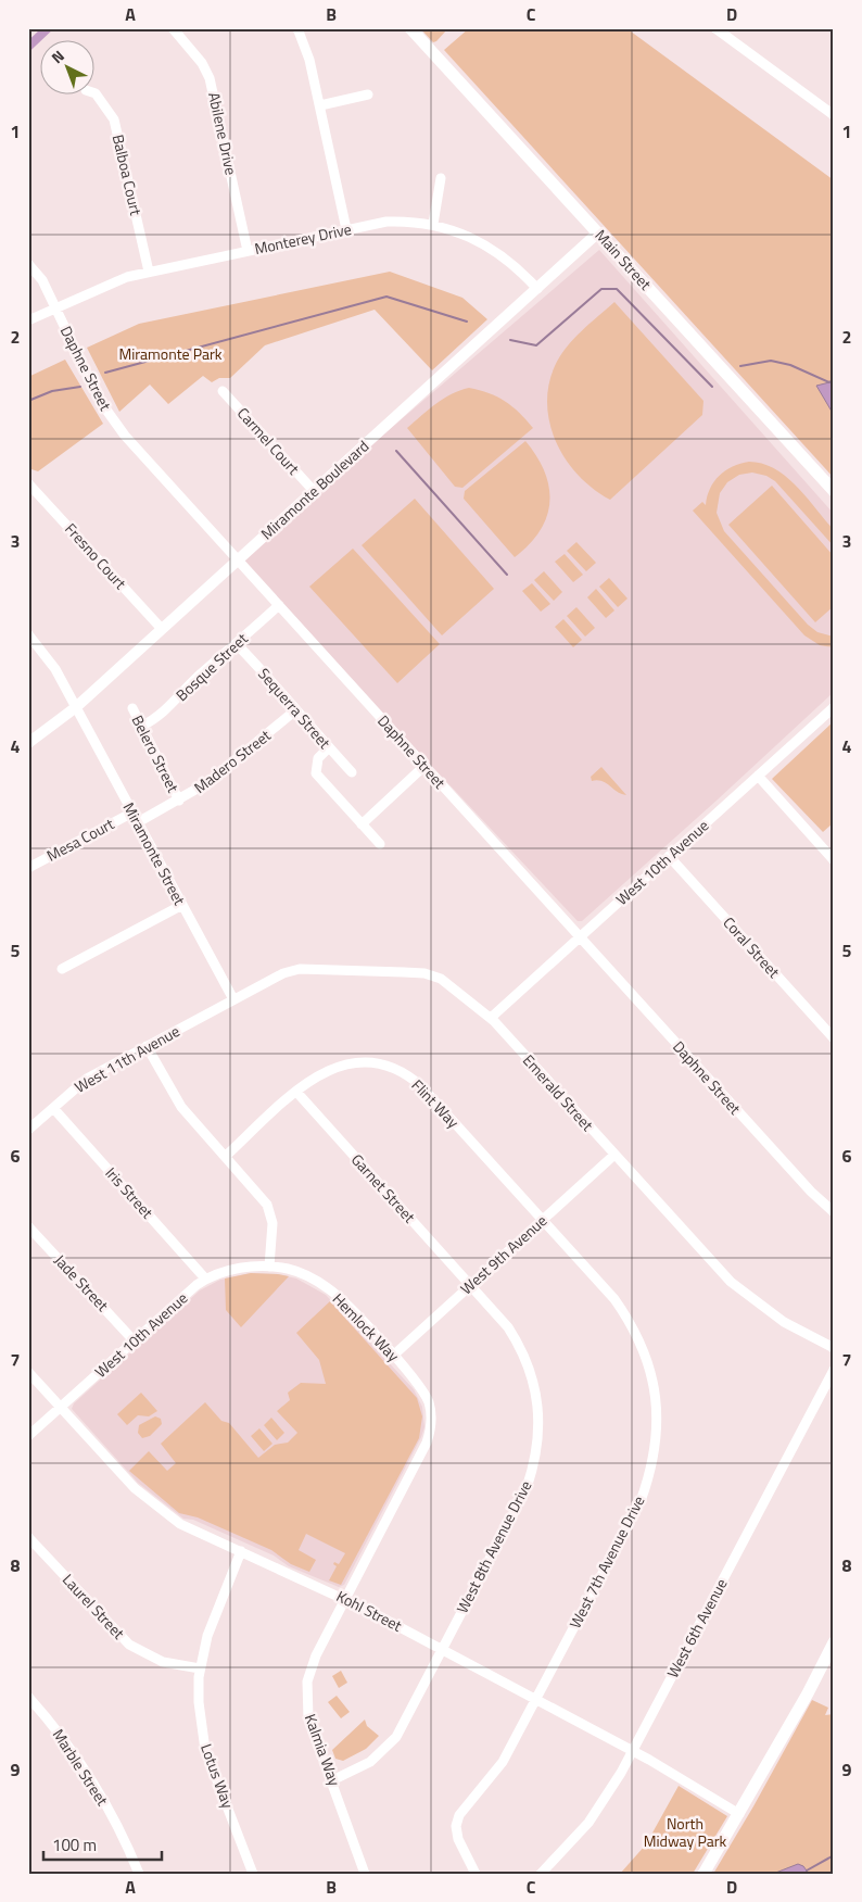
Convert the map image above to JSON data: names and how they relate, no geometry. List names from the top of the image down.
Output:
{
  "streets": {
    "main road": ["Main Street"],
    "street": [
      "Abilene Drive",
      "Balboa Court",
      "Monterey Drive",
      "Daphne Street",
      "Carmel Court",
      "Miramonte Boulevard",
      "Fresno Court",
      "Bosque Street",
      "Sequerra Street",
      "Belero Street",
      "Madero Street",
      "Mesa Court",
      "Miramonte Street",
      "West 10th Avenue",
      "Coral Street",
      "West 11th Avenue",
      "Emerald Street",
      "Flint Way",
      "Garnet Street",
      "Iris Street",
      "West 9th Avenue",
      "Jade Street",
      "Hemlock Way",
      "West 8th Avenue Drive",
      "West 7th Avenue Drive",
      "Laurel Street",
      "Kohl Street",
      "West 6th Avenue",
      "Kalmia Way",
      "Marble Street",
      "Lotus Way"
    ]
  },
  "crossings": [
    ["Abilene Drive", "Monterey Drive"],
    ["Balboa Court", "Monterey Drive"],
    ["Monterey Drive", "Daphne Street"],
    ["Monterey Drive", "Miramonte Boulevard"],
    ["Main Street", "Miramonte Boulevard"],
    ["Daphne Street", "Miramonte Boulevard"],
    ["Daphne Street", "Bosque Street"],
    ["Daphne Street", "West 10th Avenue"],
    ["Carmel Court", "Miramonte Boulevard"],
    ["Miramonte Boulevard", "Fresno Court"],
    ["Miramonte Boulevard", "Miramonte Street"],
    ["Bosque Street", "Sequerra Street"],
    ["Bosque Street", "Belero Street"],
    ["Sequerra Street", "Madero Street"],
    ["Belero Street", "Madero Street"],
    ["Madero Street", "Miramonte Street"],
    ["Mesa Court", "Miramonte Street"],
    ["Miramonte Street", "West 11th Avenue"],
    ["Miramonte Street", "Emerald Street"],
    ["West 10th Avenue", "Coral Street"],
    ["West 10th Avenue", "Emerald Street"],
    ["West 10th Avenue", "Iris Street"],
    ["West 10th Avenue", "Jade Street"],
    ["West 10th Avenue", "Hemlock Way"],
    ["West 10th Avenue", "Kohl Street"],
    ["West 11th Avenue", "Emerald Street"],
    ["West 11th Avenue", "Iris Street"],
    ["Emerald Street", "West 9th Avenue"],
    ["Flint Way", "Garnet Street"],
    ["Flint Way", "West 9th Avenue"],
    ["Flint Way", "West 7th Avenue Drive"],
    ["Garnet Street", "West 9th Avenue"],
    ["Garnet Street", "West 8th Avenue Drive"],
    ["West 9th Avenue", "Hemlock Way"],
    ["West 9th Avenue", "West 8th Avenue Drive"],
    ["West 9th Avenue", "West 7th Avenue Drive"],
    ["Hemlock Way", "Kohl Street"],
    ["Hemlock Way", "Kalmia Way"],
    ["West 8th Avenue Drive", "Kohl Street"],
    ["West 8th Avenue Drive", "Kalmia Way"],
    ["West 7th Avenue Drive", "Kohl Street"],
    ["Laurel Street", "Lotus Way"],
    ["Kohl Street", "West 6th Avenue"],
    ["Kohl Street", "Kalmia Way"],
    ["Kohl Street", "Lotus Way"]
  ],
  "parks": ["Miramonte Park", "North Midway Park"],
  "scale_bar": "100 m",
  "north": "top left",
  "grid": {
    "columns": [
      "A",
      "B",
      "C",
      "D"
    ],
    "rows": [
      "1",
      "2",
      "3",
      "4",
      "5",
      "6",
      "7",
      "8",
      "9"
    ]
  }
}
